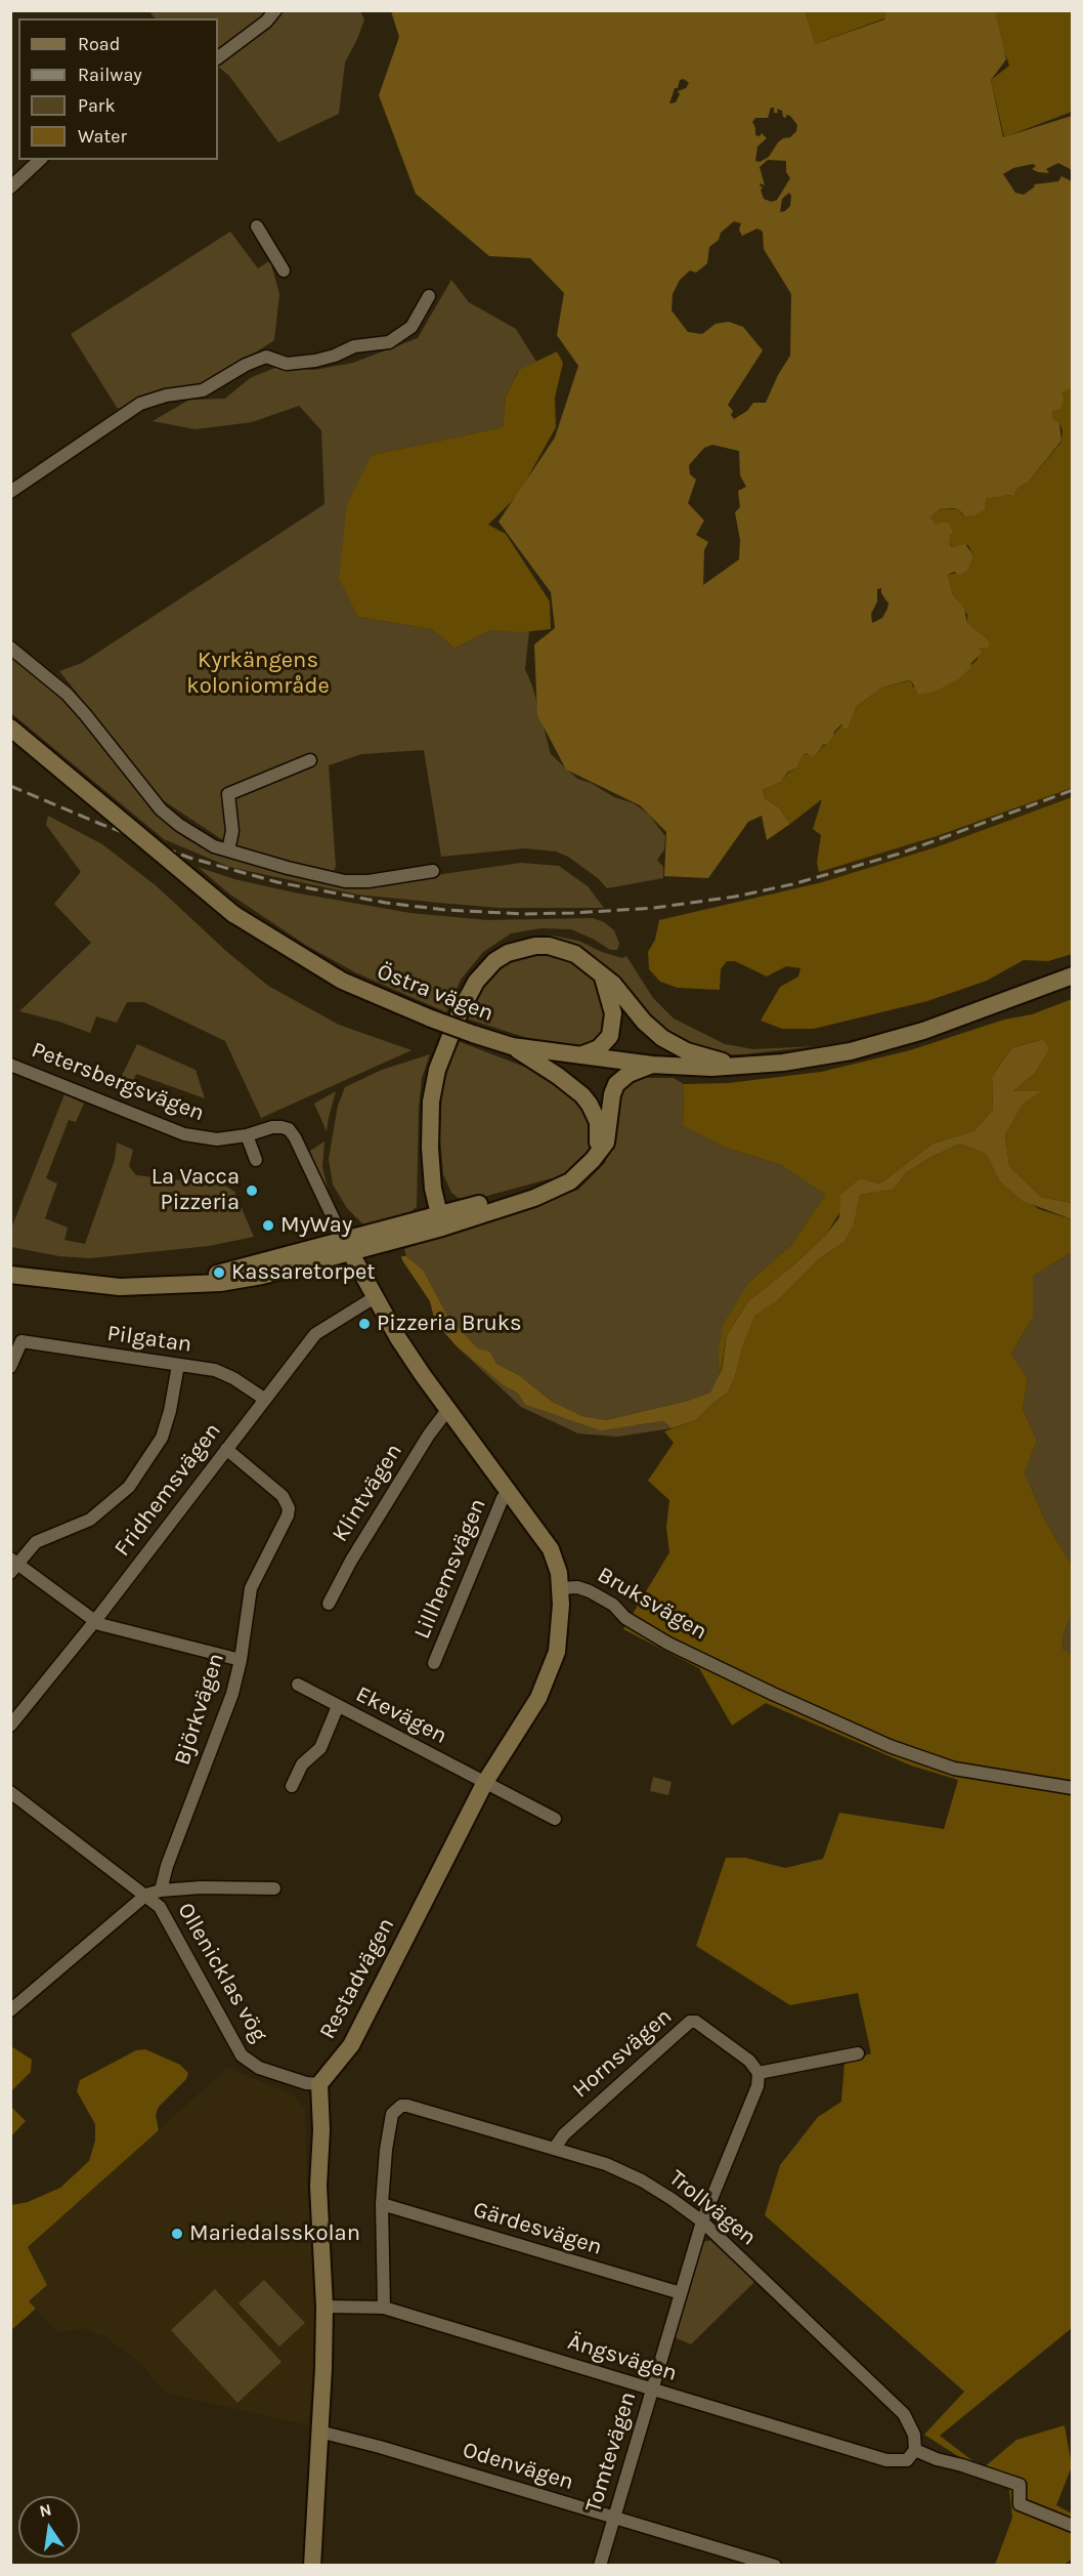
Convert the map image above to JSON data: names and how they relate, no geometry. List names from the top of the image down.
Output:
{
  "streets": {
    "street": [
      "Östra vägen",
      "Petersbergsvägen",
      "Pilgatan",
      "Fridhemsvägen",
      "Klintvägen",
      "Lillhemsvägen",
      "Bruksvägen",
      "Björkvägen",
      "Ekevägen",
      "Ollenicklas vög",
      "Restadvägen",
      "Hornsvägen",
      "Trollvägen",
      "Gärdesvägen",
      "Ängsvägen",
      "Tomtevägen",
      "Odenvägen"
    ]
  },
  "crossings": [
    ["Petersbergsvägen", "Bruksvägen"],
    ["Pilgatan", "Fridhemsvägen"],
    ["Fridhemsvägen", "Bruksvägen"],
    ["Fridhemsvägen", "Björkvägen"],
    ["Klintvägen", "Bruksvägen"],
    ["Lillhemsvägen", "Bruksvägen"],
    ["Bruksvägen", "Restadvägen"],
    ["Ekevägen", "Restadvägen"],
    ["Ollenicklas vög", "Restadvägen"],
    ["Hornsvägen", "Trollvägen"],
    ["Hornsvägen", "Tomtevägen"],
    ["Trollvägen", "Gärdesvägen"],
    ["Trollvägen", "Ängsvägen"],
    ["Trollvägen", "Tomtevägen"],
    ["Gärdesvägen", "Tomtevägen"],
    ["Ängsvägen", "Tomtevägen"],
    ["Tomtevägen", "Odenvägen"]
  ],
  "parks": ["Kyrkängens koloniområde"],
  "places": [
    "La Vacca Pizzeria",
    "MyWay",
    "Kassaretorpet",
    "Pizzeria Bruks",
    "Mariedalsskolan"
  ],
  "legend": [
    "Road",
    "Railway",
    "Park",
    "Water"
  ],
  "north": "top"
}
